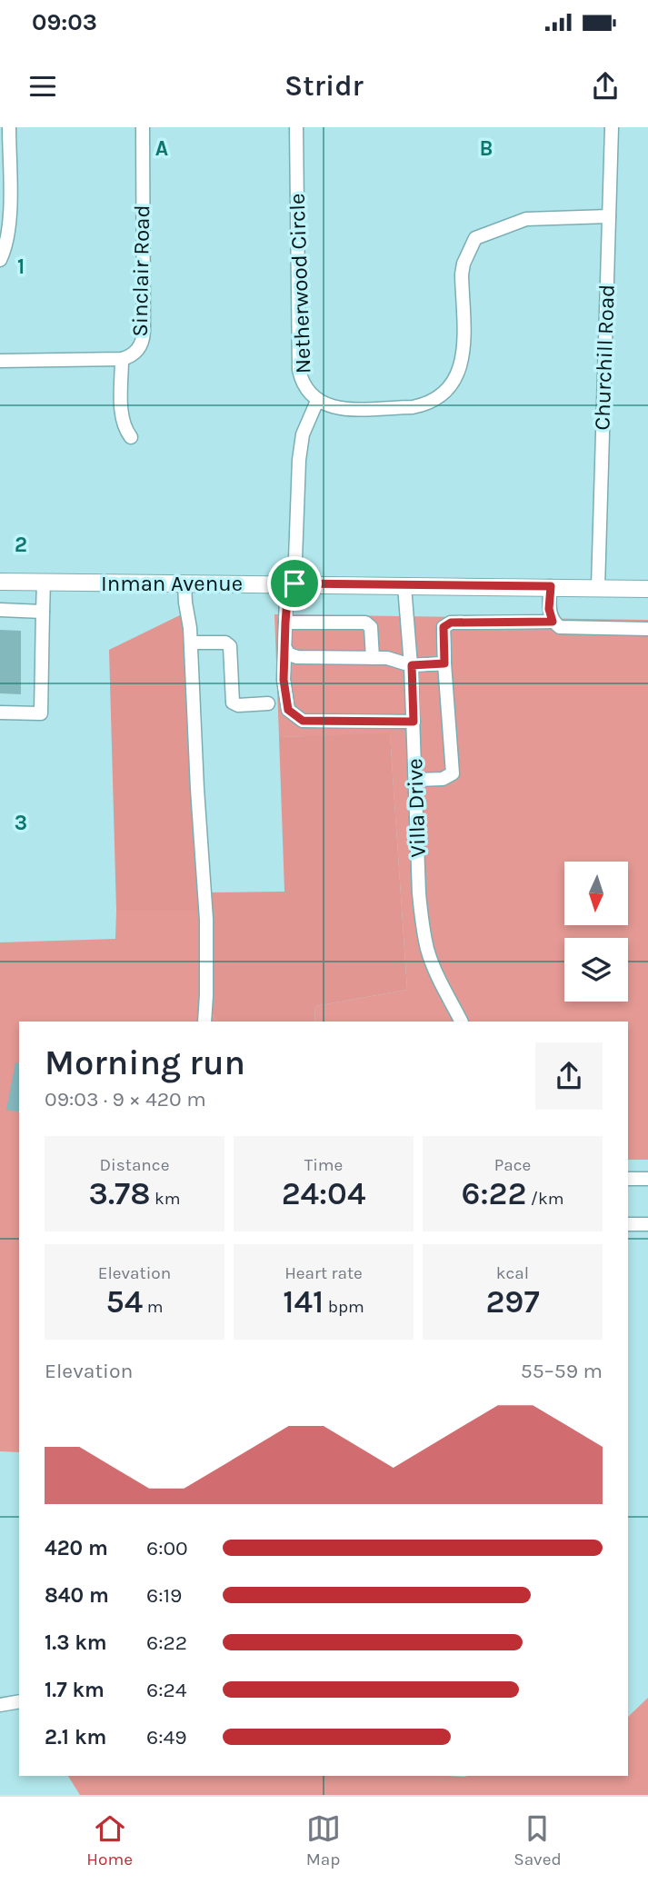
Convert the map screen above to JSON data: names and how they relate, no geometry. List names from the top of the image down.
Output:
{
  "streets": {
    "main road": ["Inman Avenue"],
    "street": [
      "Sinclair Road",
      "Netherwood Circle",
      "Churchill Road",
      "Villa Drive"
    ]
  },
  "crossings": [
    ["Netherwood Circle", "Inman Avenue"],
    ["Netherwood Circle", "Villa Drive"],
    ["Churchill Road", "Inman Avenue"],
    ["Inman Avenue", "Villa Drive"]
  ],
  "north": "bottom",
  "page": {
    "status": "09:03",
    "header": "Stridr",
    "heading": ["Morning run", "09:03 · 9 × 420 m"],
    "stats": [
      ["Distance", "3.78 km"],
      ["Time", "24:04"],
      ["Pace", "6:22 /km"],
      ["Elevation", "54 m"],
      ["Heart rate", "141 bpm"],
      ["kcal", "297"]
    ],
    "chart": ["Elevation", "55–59 m"],
    "list": [
      {
        "name": "420 m",
        "note": "6:00"
      },
      {
        "name": "840 m",
        "note": "6:19"
      },
      {
        "name": "1.3 km",
        "note": "6:22"
      },
      {
        "name": "1.7 km",
        "note": "6:24"
      },
      {
        "name": "2.1 km",
        "note": "6:49"
      }
    ],
    "tabs": ["Home", "Map", "Saved"]
  },
  "grid": {
    "columns": ["A", "B"],
    "rows": ["1", "2", "3"]
  }
}
